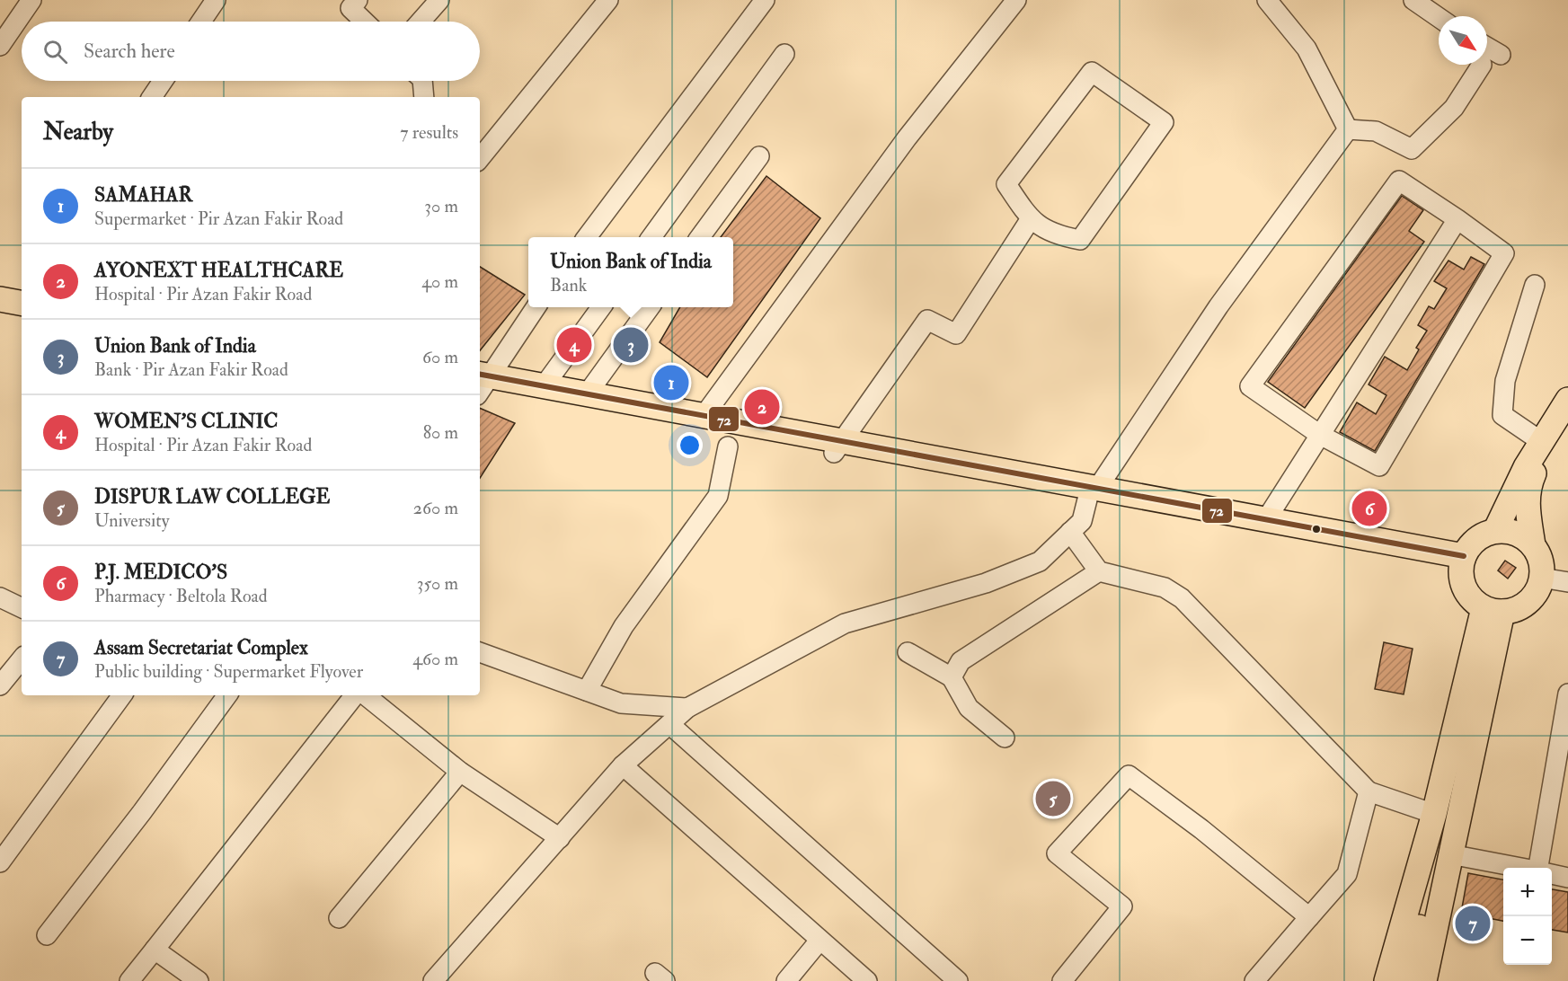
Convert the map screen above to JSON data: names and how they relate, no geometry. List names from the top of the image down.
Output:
{
  "lines": ["transit line 72"],
  "north": "bottom right",
  "page": {
    "search": "Search here",
    "heading": ["Nearby", "7 results"],
    "list": [
      {
        "mark": "1",
        "name": "SAMAHAR",
        "note": "Supermarket · Pir Azan Fakir Road",
        "value": "30 m"
      },
      {
        "mark": "2",
        "name": "AYONEXT HEALTHCARE",
        "note": "Hospital · Pir Azan Fakir Road",
        "value": "40 m"
      },
      {
        "mark": "3",
        "name": "Union Bank of India",
        "note": "Bank · Pir Azan Fakir Road",
        "value": "60 m"
      },
      {
        "mark": "4",
        "name": "WOMEN'S CLINIC",
        "note": "Hospital · Pir Azan Fakir Road",
        "value": "80 m"
      },
      {
        "mark": "5",
        "name": "DISPUR LAW COLLEGE",
        "note": "University",
        "value": "260 m"
      },
      {
        "mark": "6",
        "name": "P.J. MEDICO'S",
        "note": "Pharmacy · Beltola Road",
        "value": "350 m"
      },
      {
        "mark": "7",
        "name": "Assam Secretariat Complex",
        "note": "Public building · Supermarket Flyover",
        "value": "460 m"
      }
    ],
    "popup": ["Union Bank of India", "Bank"],
    "pins": [
      "3",
      "4",
      "1",
      "2",
      "6",
      "5",
      "7"
    ],
    "map_buttons": ["+", "−"]
  }
}
